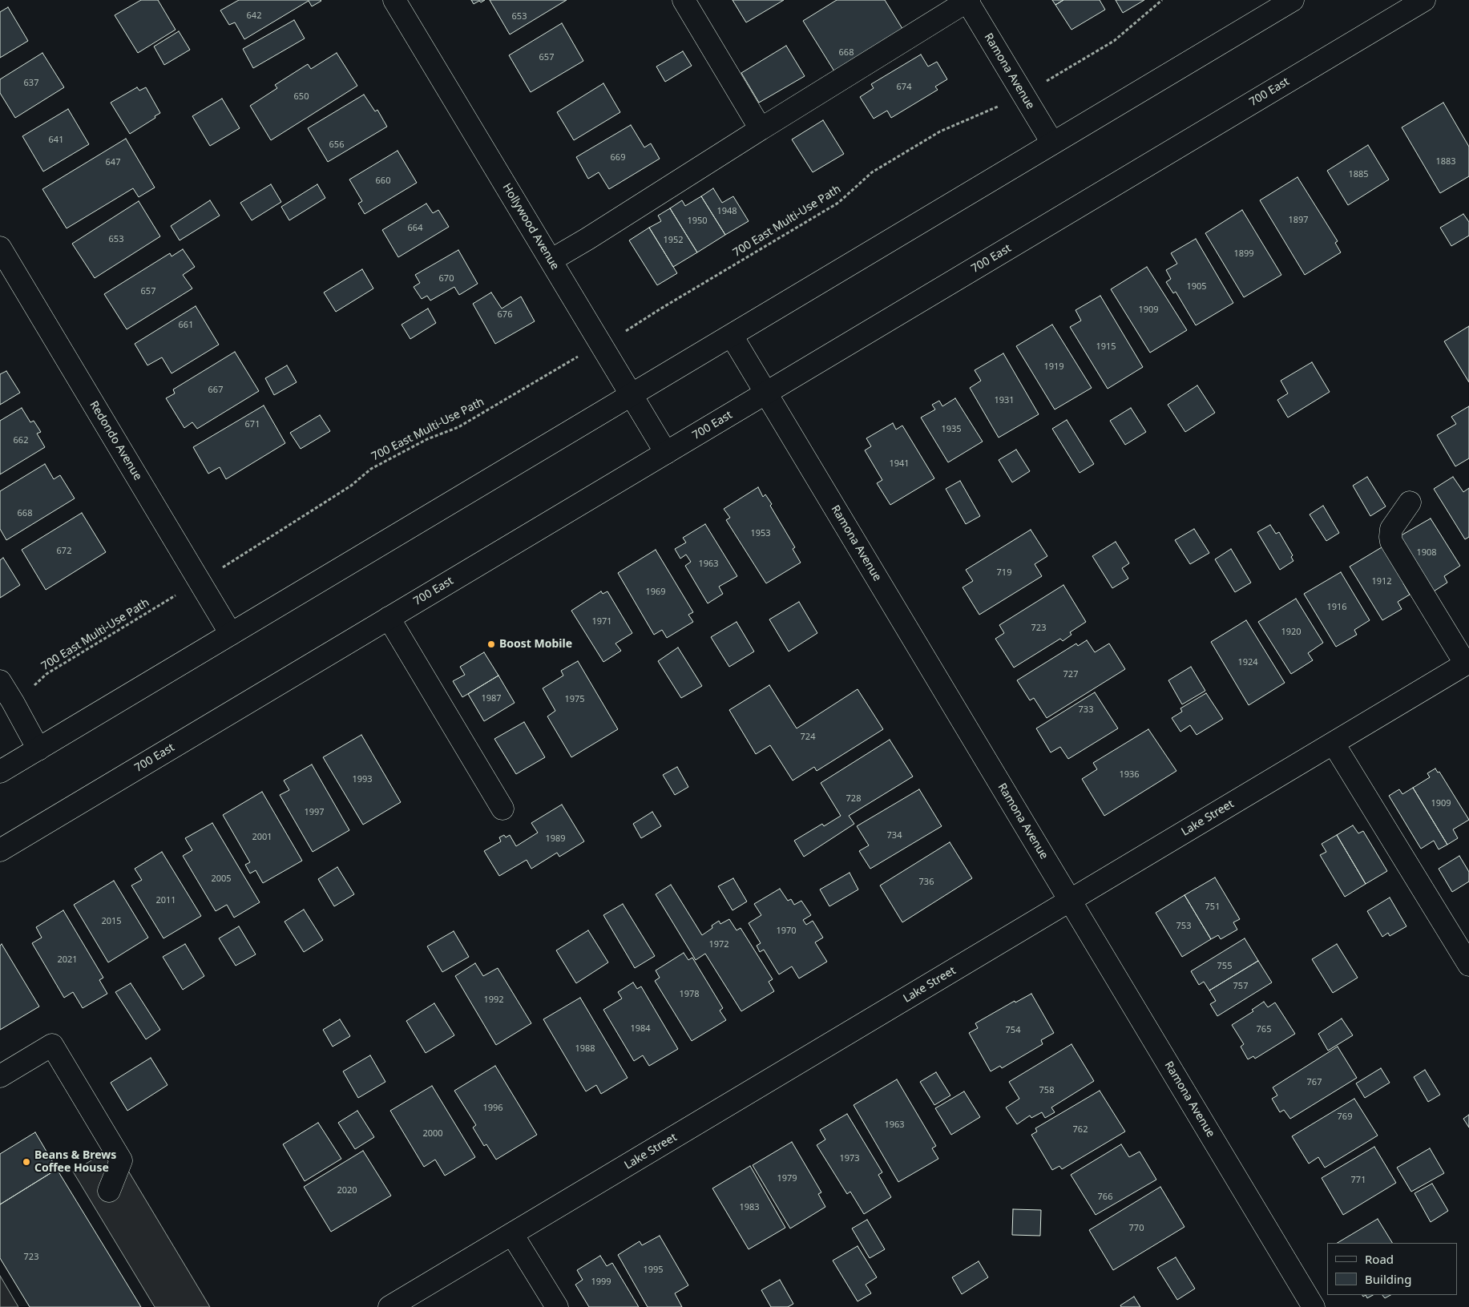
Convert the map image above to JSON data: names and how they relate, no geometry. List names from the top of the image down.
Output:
{
  "streets": {
    "street": [
      "Ramona Avenue",
      "700 East",
      "Hollywood Avenue",
      "Redondo Avenue",
      "Lake Street"
    ],
    "path": ["700 East Multi-Use Path"]
  },
  "crossings": [
    ["Ramona Avenue", "700 East"],
    ["Ramona Avenue", "Lake Street"],
    ["700 East", "Hollywood Avenue"]
  ],
  "places": ["Boost Mobile", "Beans & Brews Coffee House"],
  "house_numbers": [
    "642",
    "653",
    "668",
    "657",
    "637",
    "674",
    "650",
    "641",
    "656",
    "669",
    "1883",
    "647",
    "1885",
    "660",
    "1948",
    "1897",
    "1950",
    "664",
    "653",
    "1952",
    "1899",
    "670",
    "1905",
    "657",
    "1909",
    "676",
    "661",
    "1915",
    "1919",
    "667",
    "1931",
    "671",
    "1935",
    "662",
    "1941",
    "668",
    "1953",
    "672",
    "1908",
    "1963",
    "719",
    "1912",
    "1969",
    "1916",
    "1971",
    "723",
    "1920",
    "1924",
    "727",
    "1987",
    "1975",
    "733",
    "724",
    "1936",
    "1993",
    "728",
    "1909",
    "1997",
    "734",
    "2001",
    "1989",
    "2005",
    "736",
    "2011",
    "751",
    "2015",
    "753",
    "1970",
    "1972",
    "2021",
    "755",
    "757",
    "1978",
    "1992",
    "1984",
    "765",
    "754",
    "1988",
    "767",
    "758",
    "1996",
    "769",
    "1963",
    "762",
    "2000",
    "1973",
    "1979",
    "771",
    "2020",
    "766",
    "1983",
    "770",
    "723",
    "1995",
    "1999"
  ],
  "legend": ["Road", "Building"]
}
